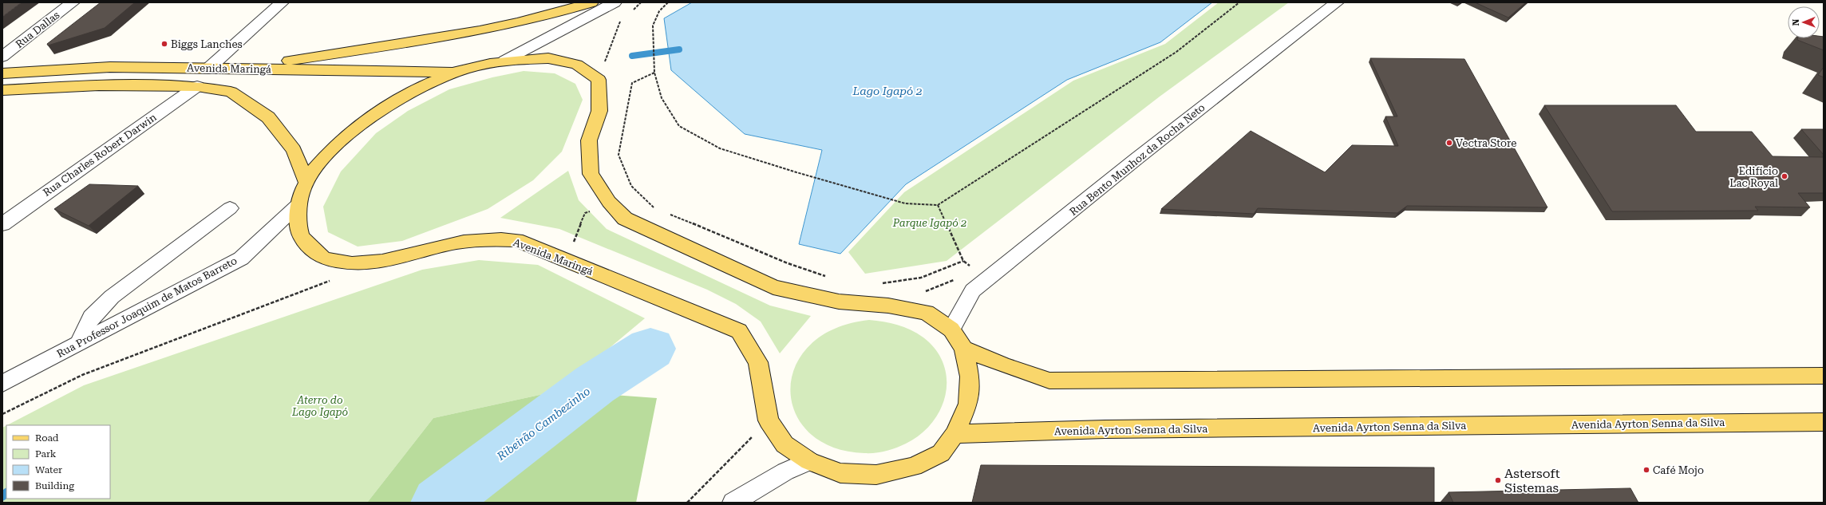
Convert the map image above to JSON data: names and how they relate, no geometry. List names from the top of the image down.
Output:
{
  "streets": {
    "main road": ["Avenida Maringá", "Avenida Ayrton Senna da Silva"],
    "street": [
      "Rua Dallas",
      "Rua Charles Robert Darwin",
      "Rua Bento Munhoz da Rocha Neto",
      "Rua Professor Joaquim de Matos Barreto"
    ]
  },
  "crossings": [
    ["Avenida Maringá", "Rua Charles Robert Darwin"],
    ["Avenida Maringá", "Rua Professor Joaquim de Matos Barreto"]
  ],
  "water": ["Lago Igapó 2", "Ribeirão Cambezinho"],
  "parks": ["Parque Igapó 2", "Aterro do Lago Igapó"],
  "places": [
    "Biggs Lanches",
    "Vectra Store",
    "Edifício Lac Royal",
    "Café Mojo",
    "Astersoft Sistemas"
  ],
  "legend": [
    "Road",
    "Park",
    "Water",
    "Building"
  ],
  "north": "left"
}
